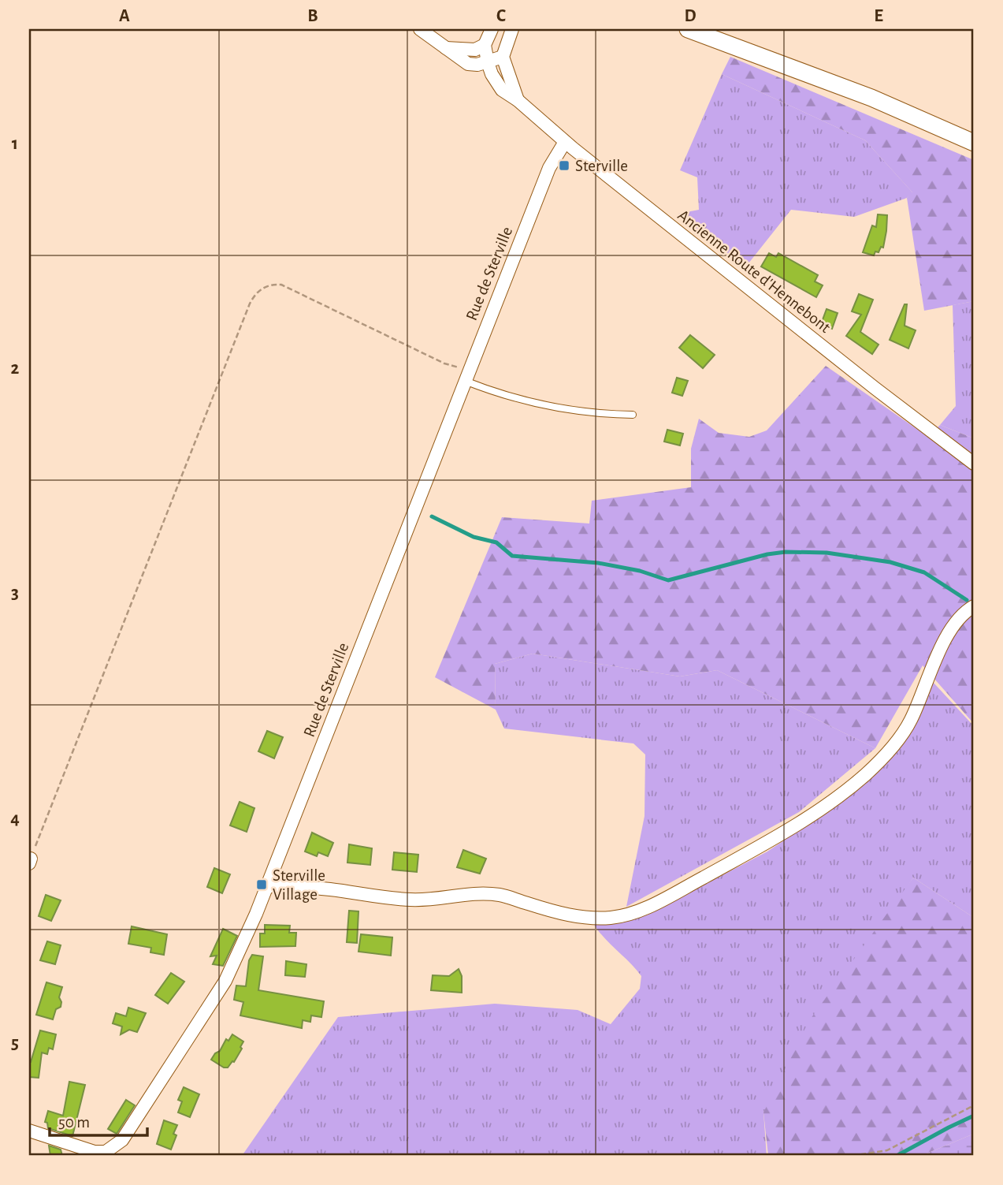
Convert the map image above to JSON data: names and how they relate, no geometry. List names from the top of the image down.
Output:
{
  "streets": {
    "street": ["Ancienne Route d'Hennebont", "Rue de Sterville"]
  },
  "crossings": [
    ["Ancienne Route d'Hennebont", "Rue de Sterville"]
  ],
  "places": {
    "transit": ["Sterville", "Sterville Village"]
  },
  "scale_bar": "50 m",
  "grid": {
    "columns": [
      "A",
      "B",
      "C",
      "D",
      "E"
    ],
    "rows": [
      "1",
      "2",
      "3",
      "4",
      "5"
    ]
  }
}
